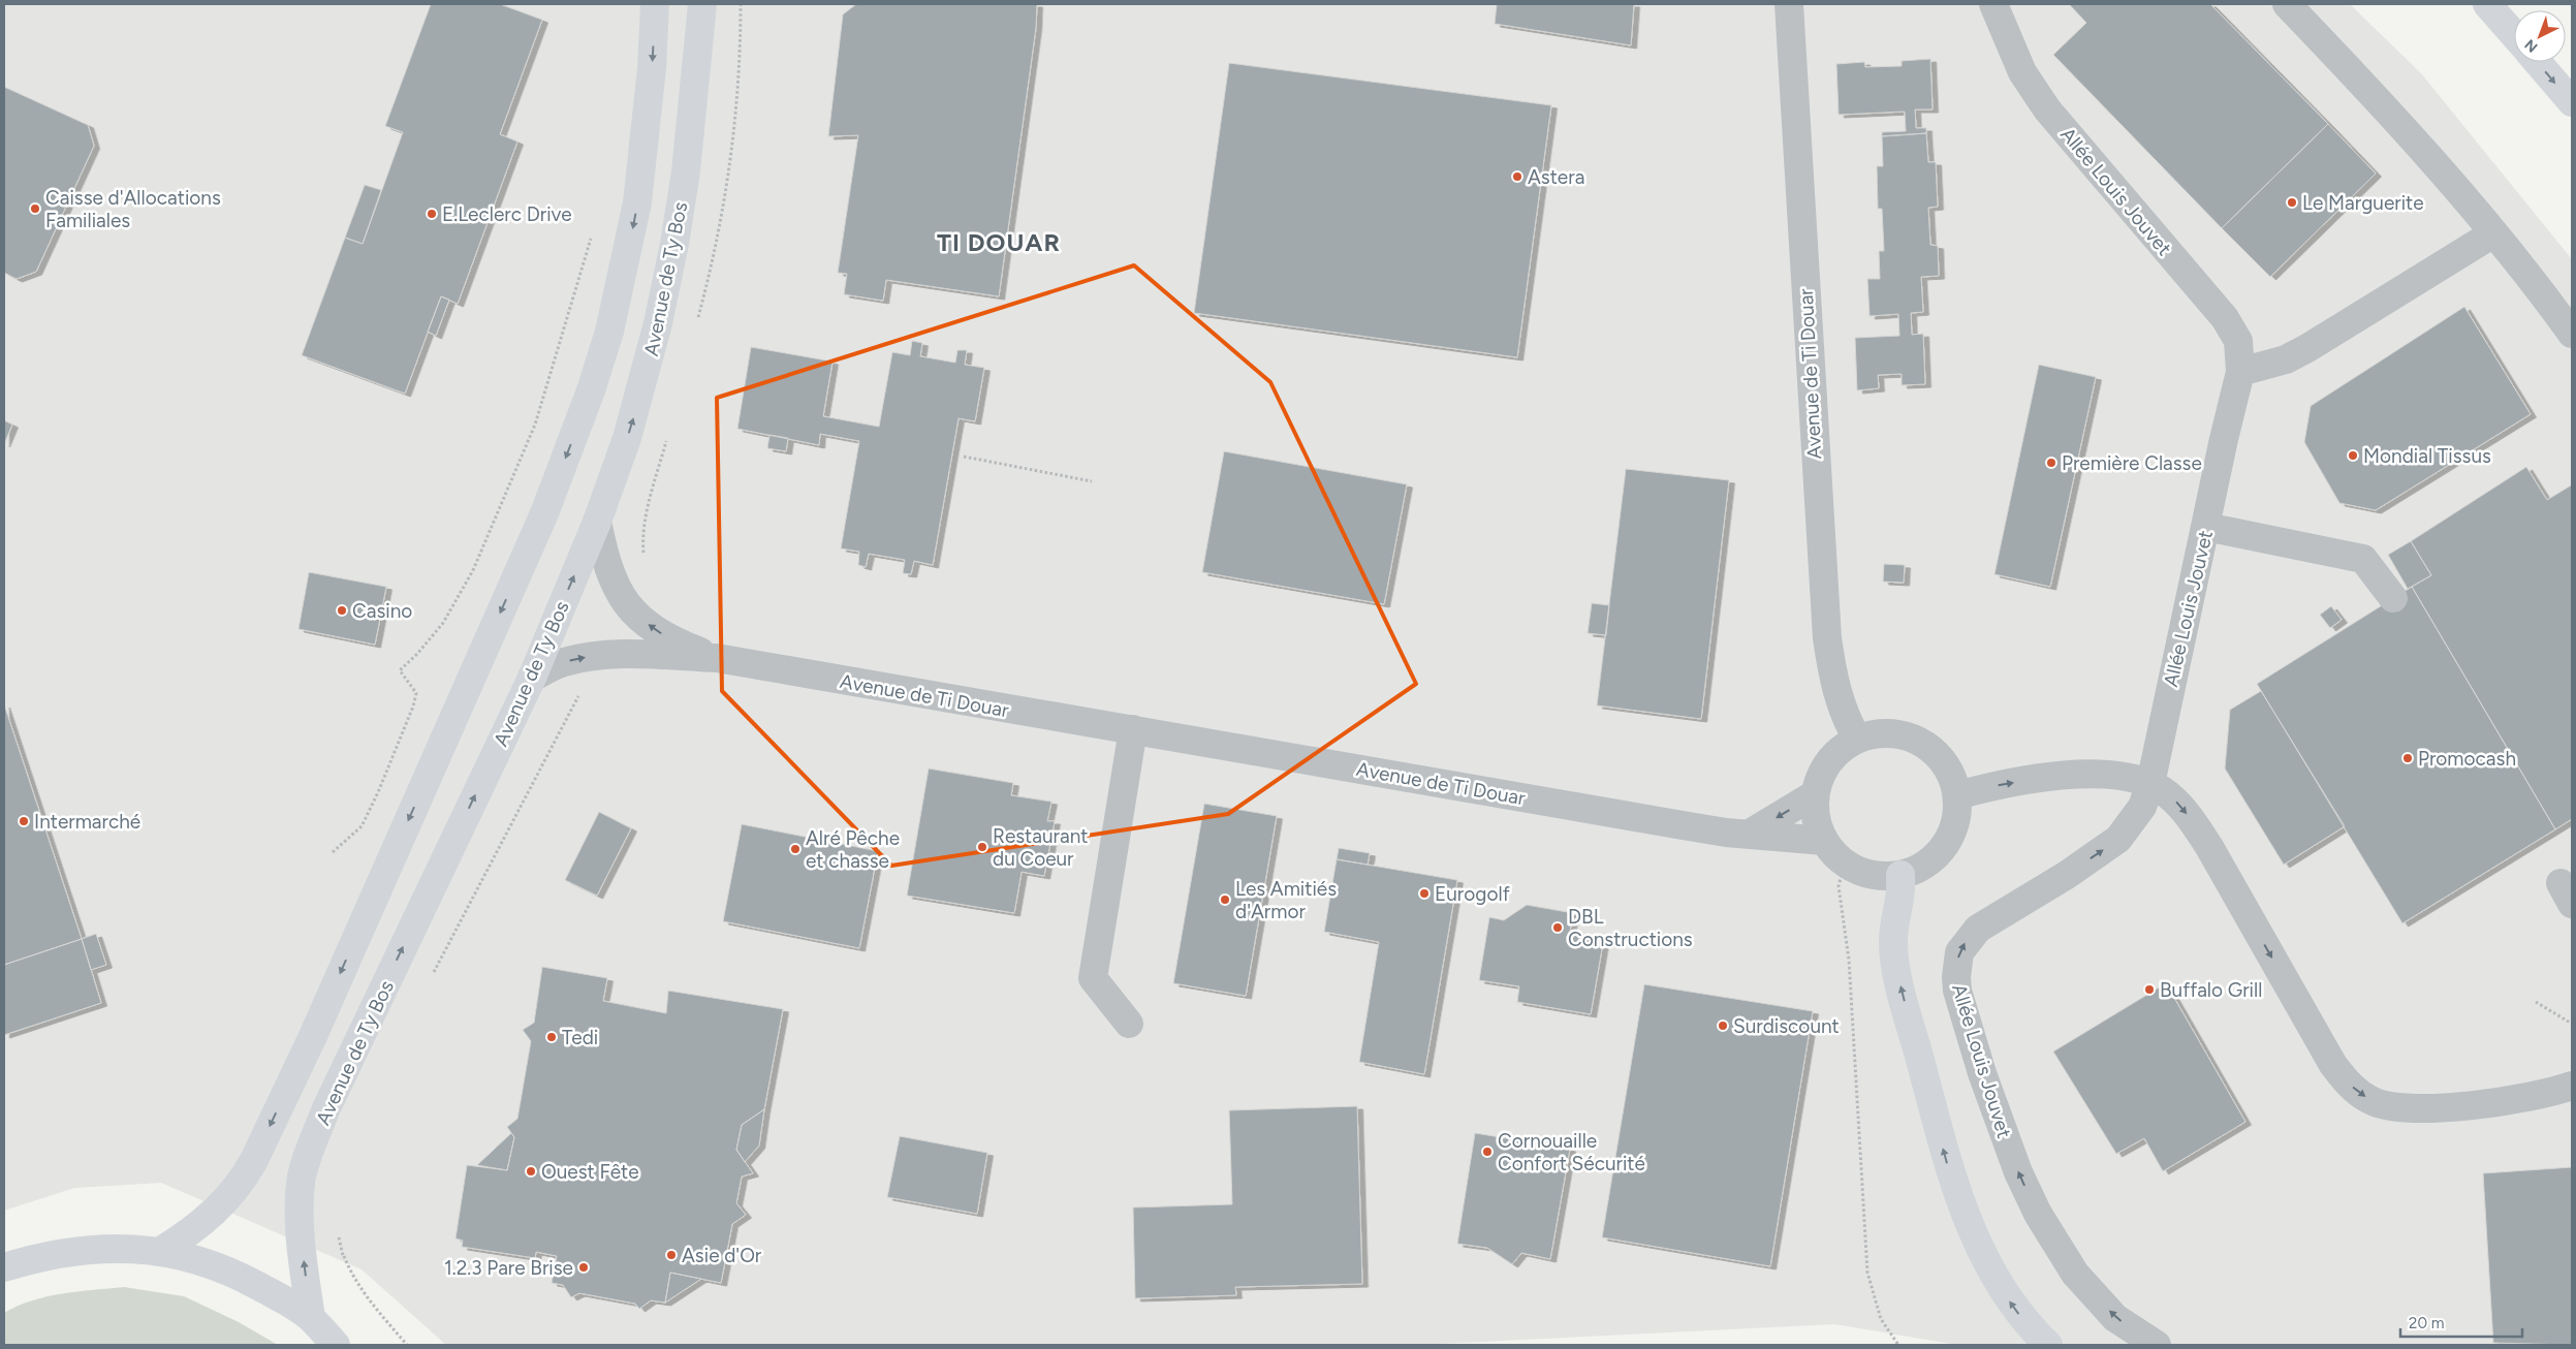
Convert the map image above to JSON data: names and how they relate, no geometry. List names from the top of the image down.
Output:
{
  "streets": {
    "main road": ["Avenue de Ty Bos"],
    "street": ["Allée Louis Jouvet", "Avenue de Ti Douar"]
  },
  "crossings": [
    ["Avenue de Ty Bos", "Avenue de Ti Douar"]
  ],
  "districts": ["TI DOUAR"],
  "places": [
    "Astera",
    "Le Marguerite",
    "Caisse d'Allocations Familiales",
    "E.Leclerc Drive",
    "Mondial Tissus",
    "Première Classe",
    "Casino",
    "Promocash",
    "Intermarché",
    "Restaurant du Coeur",
    "Alré Pêche et chasse",
    "Eurogolf",
    "Les Amitiés d'Armor",
    "DBL Constructions",
    "Buffalo Grill",
    "Surdiscount",
    "Tedi",
    "Cornouaille Confort Sécurité",
    "Ouest Fête",
    "Asie d'Or",
    "1.2.3 Pare Brise"
  ],
  "scale_bar": "20 m",
  "north": "bottom left"
}
